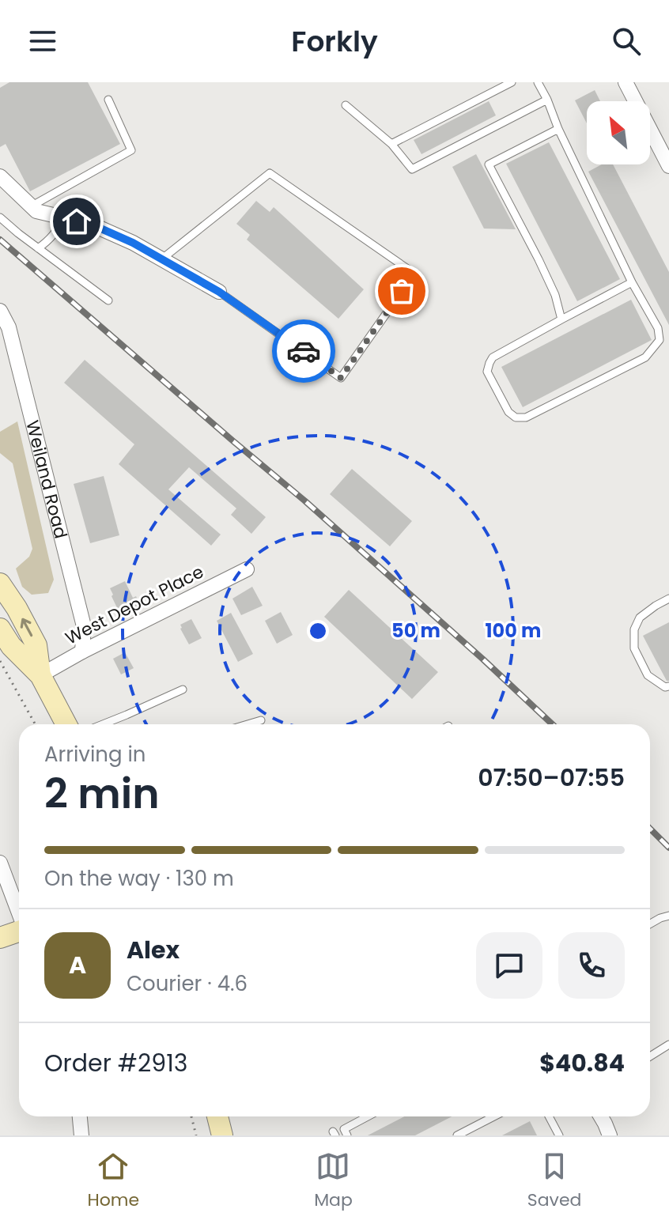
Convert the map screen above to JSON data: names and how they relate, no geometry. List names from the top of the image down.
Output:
{
  "streets": {
    "street": ["Weiland Road", "West Depot Place"]
  },
  "crossings": [
    ["Weiland Road", "West Depot Place"]
  ],
  "north": "top left",
  "page": {
    "header": "Forkly",
    "heading": ["2 min", "Arriving in", "07:50–07:55"],
    "panel": [
      "Alex",
      "Courier · 4.6",
      "Order #2913",
      "$40.84"
    ],
    "bar": "On the way · 130 m",
    "round": "A",
    "tabs": ["Home", "Map", "Saved"]
  },
  "rings": ["50 m", "100 m"]
}
